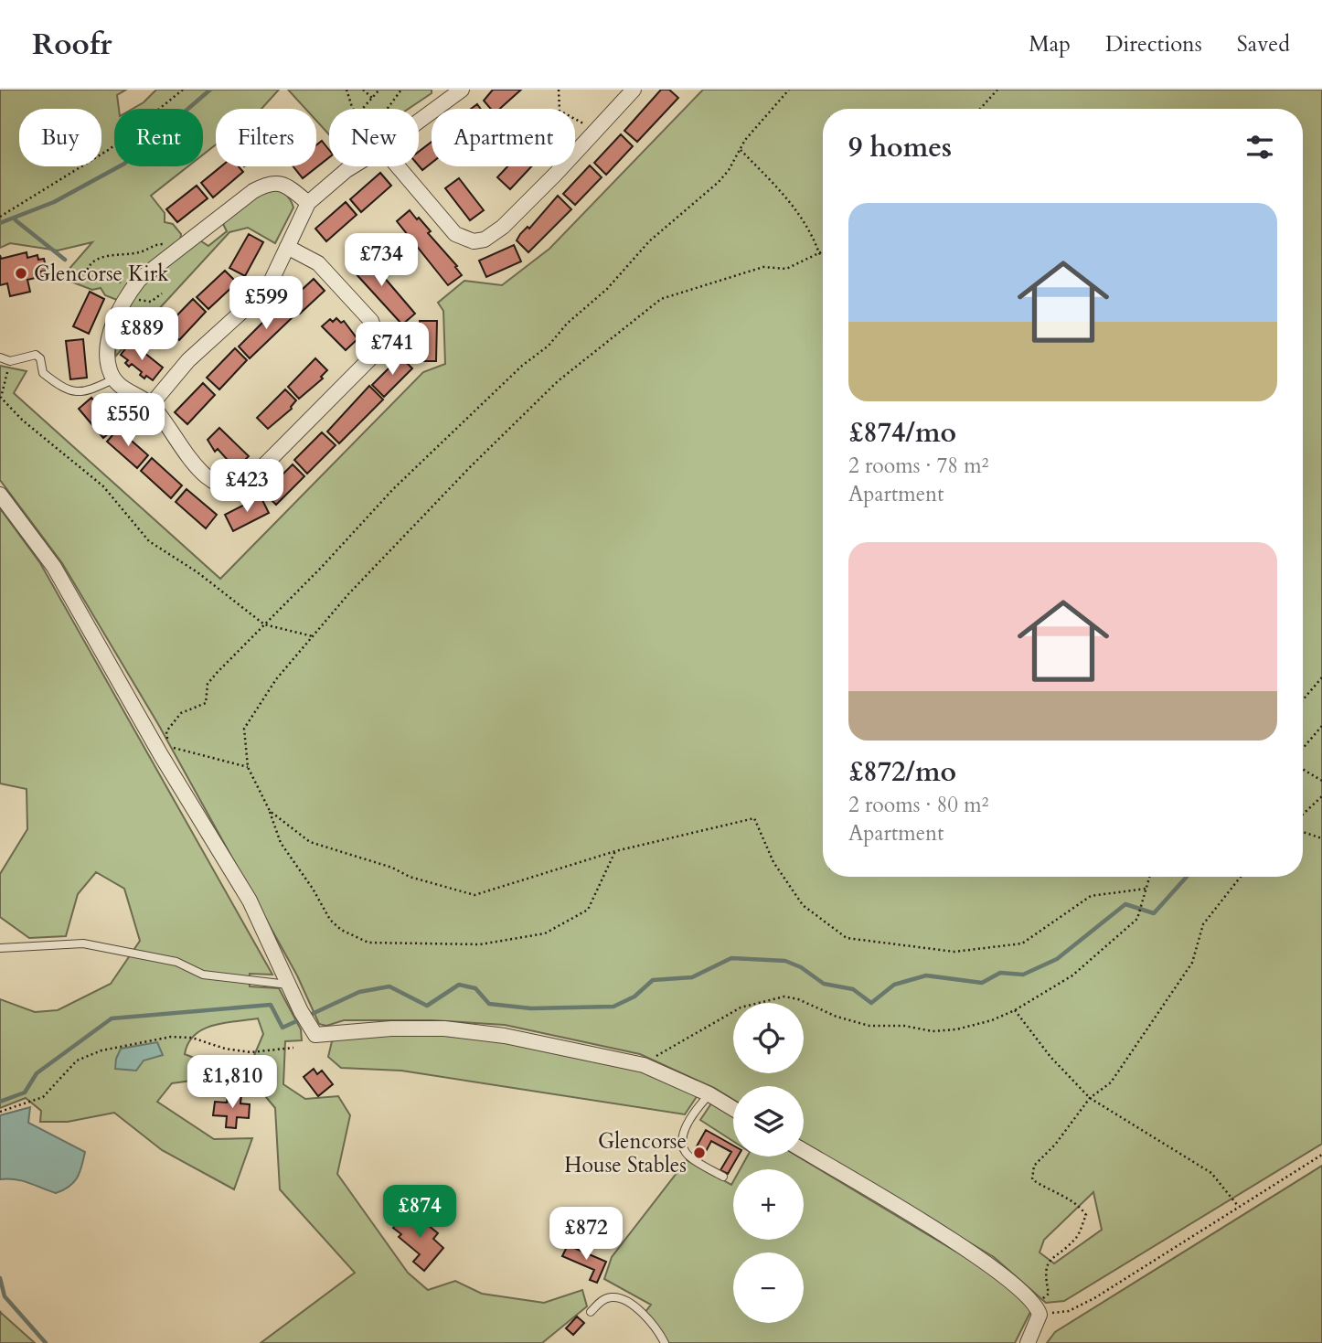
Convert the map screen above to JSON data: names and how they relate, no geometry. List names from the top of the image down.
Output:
{
  "places": ["Glencorse Kirk", "Glencorse House Stables"],
  "page": {
    "header": "Roofr",
    "nav": ["Map", "Directions", "Saved"],
    "chip": [
      "Buy",
      "Rent",
      "Filters",
      "New",
      "Apartment"
    ],
    "heading": "9 homes",
    "list": [
      {
        "name": "£874/mo",
        "note": "2 rooms · 78 m² · Apartment"
      },
      {
        "name": "£872/mo",
        "note": "2 rooms · 80 m² · Apartment"
      }
    ],
    "price": [
      "£734",
      "£599",
      "£889",
      "£741",
      "£550",
      "£423",
      "£1,810",
      "£874",
      "£872"
    ],
    "map_buttons": ["+", "−"]
  }
}
